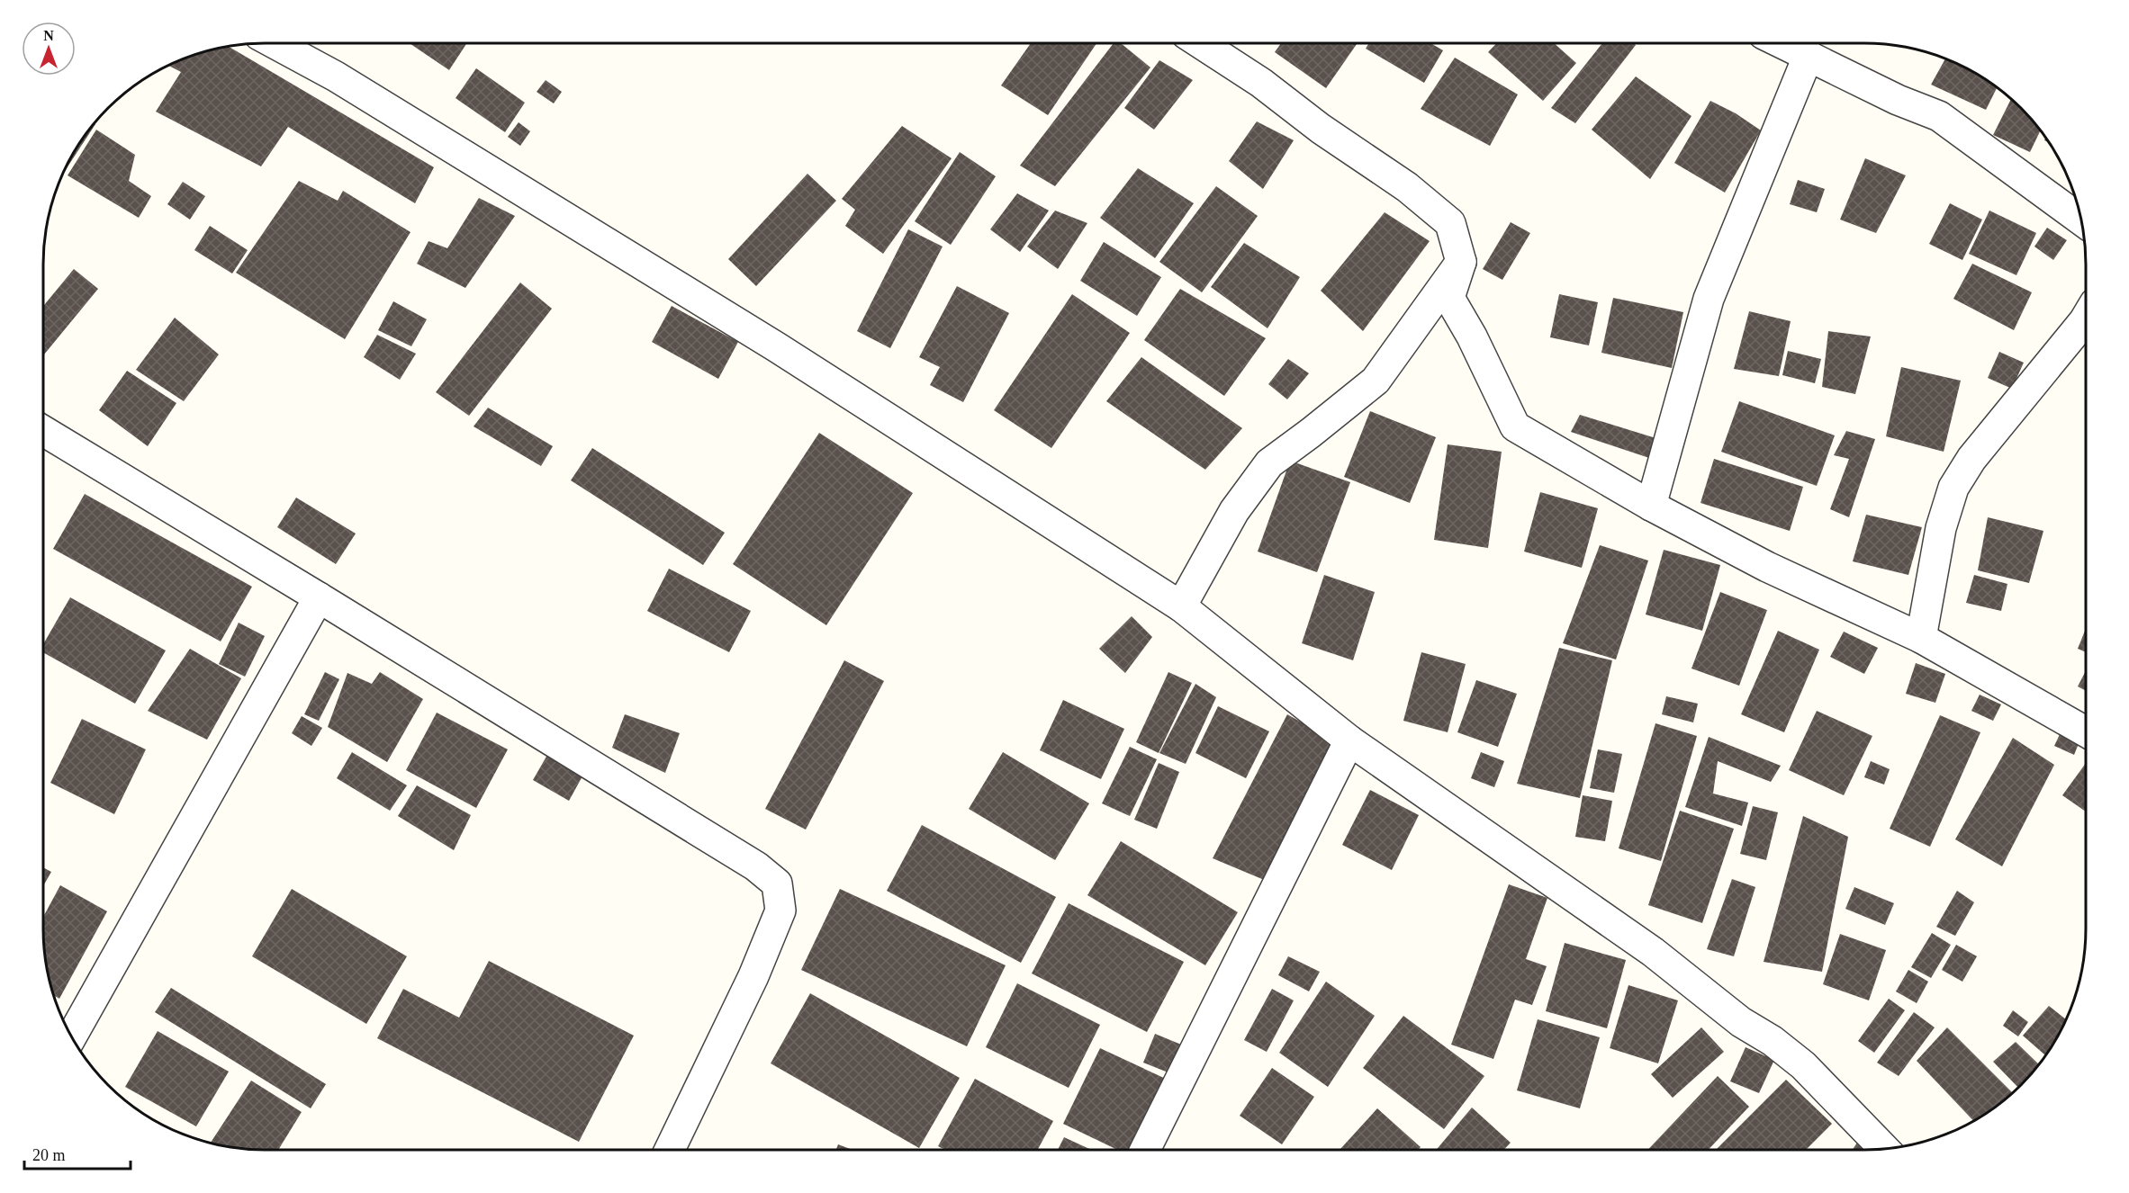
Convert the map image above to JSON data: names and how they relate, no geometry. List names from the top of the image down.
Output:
{
  "scale_bar": "20 m",
  "north": "top"
}
